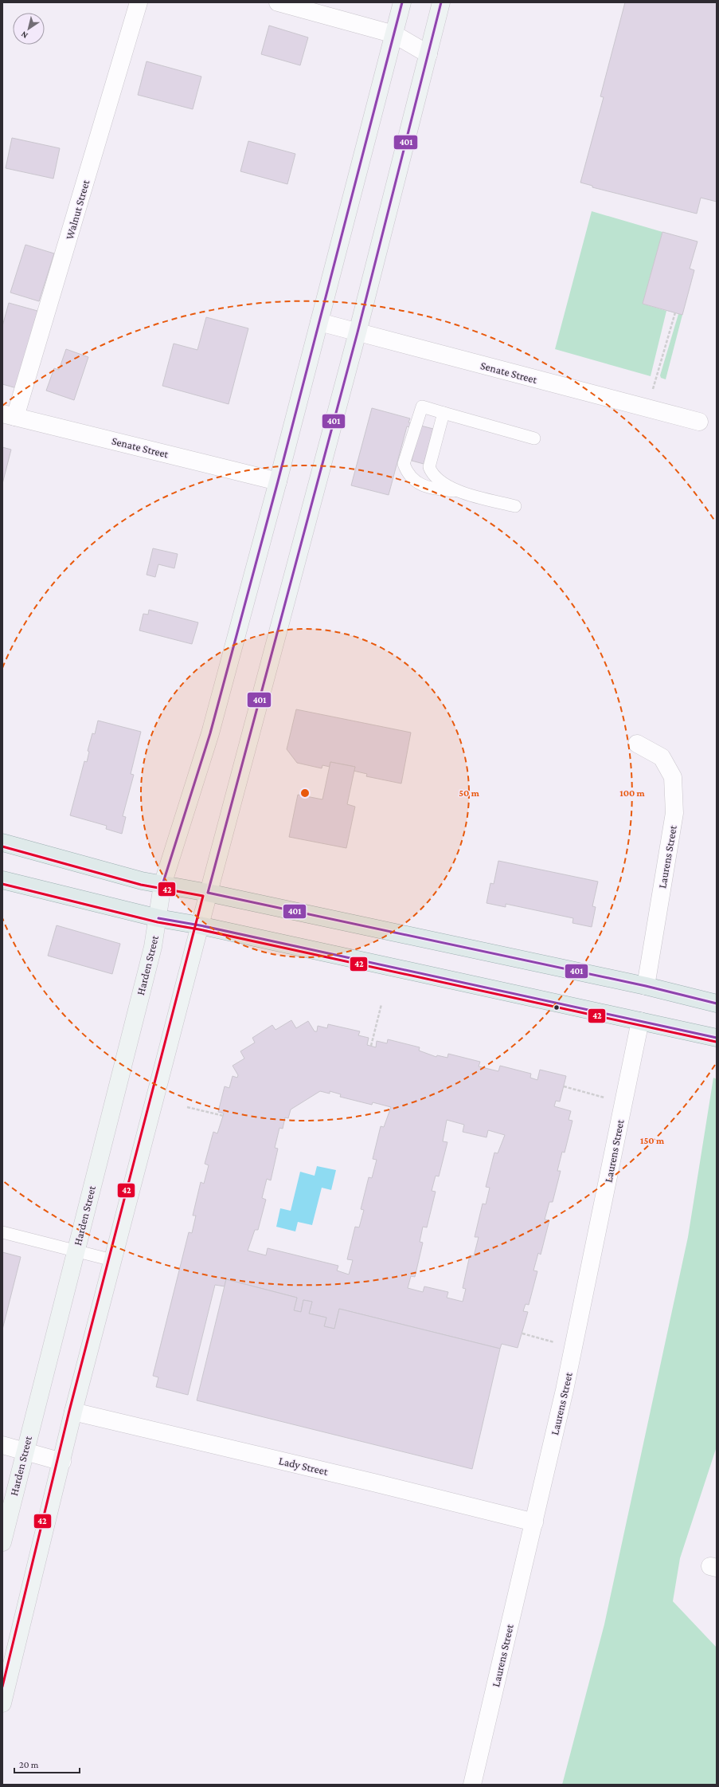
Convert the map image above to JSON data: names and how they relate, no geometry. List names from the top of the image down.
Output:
{
  "streets": {
    "main road": ["Harden Street"],
    "street": [
      "Walnut Street",
      "Senate Street",
      "Laurens Street",
      "Lady Street"
    ]
  },
  "crossings": [
    ["Walnut Street", "Senate Street"],
    ["Senate Street", "Harden Street"],
    ["Laurens Street", "Lady Street"]
  ],
  "lines": ["transit line 401", "transit line 42"],
  "scale_bar": "20 m",
  "north": "bottom left",
  "rings": ["50 m", "100 m", "150 m"]
}
